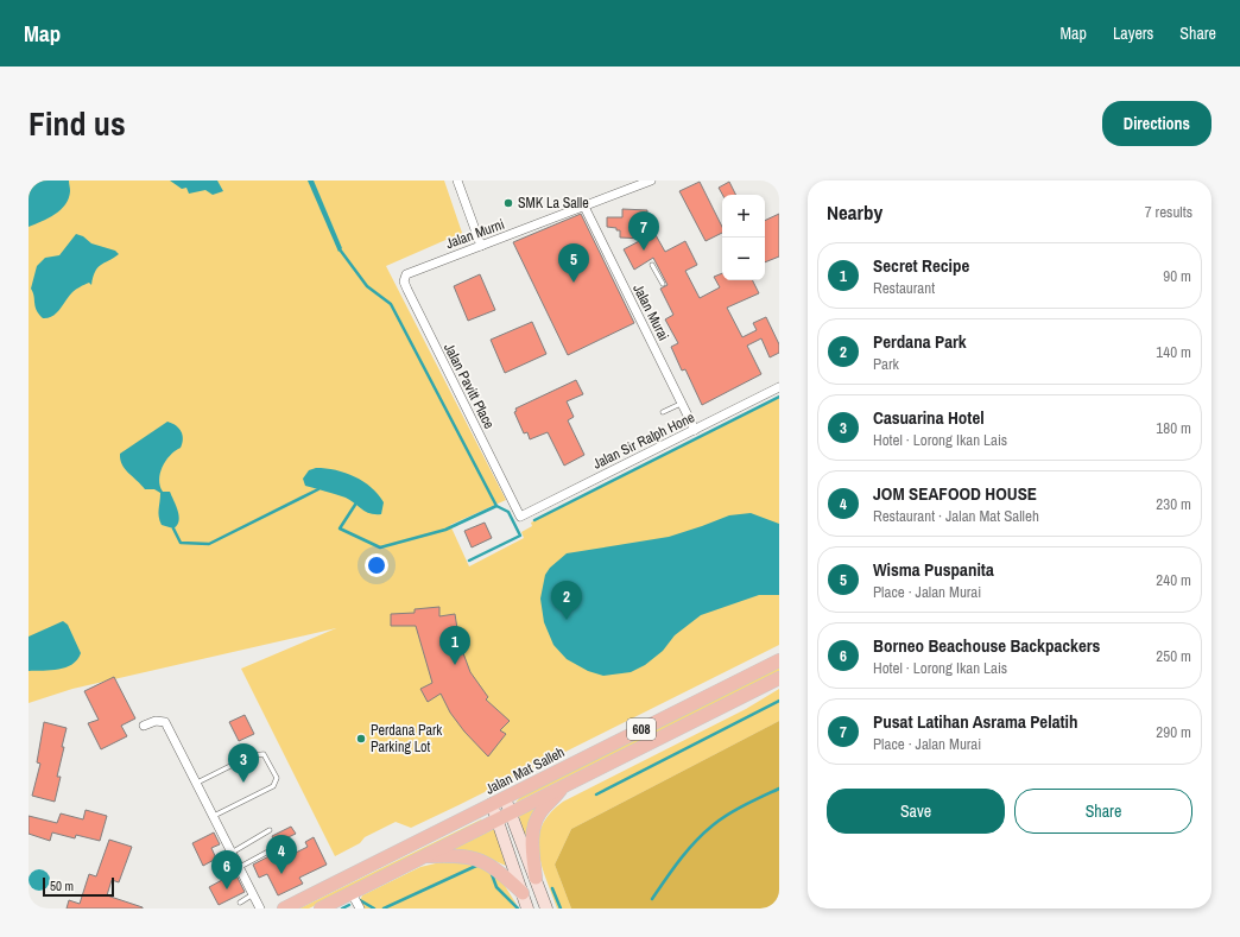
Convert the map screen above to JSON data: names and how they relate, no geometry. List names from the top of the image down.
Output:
{
  "streets": {
    "main road": ["608", "Jalan Mat Salleh"],
    "street": [
      "Jalan Murni",
      "Jalan Murai",
      "Jalan Pavitt Place",
      "Jalan Sir Ralph Hone"
    ]
  },
  "crossings": [
    ["Jalan Murni", "Jalan Murai"],
    ["Jalan Murni", "Jalan Pavitt Place"],
    ["Jalan Murai", "Jalan Sir Ralph Hone"],
    ["Jalan Pavitt Place", "Jalan Sir Ralph Hone"]
  ],
  "places": ["SMK La Salle", "Perdana Park Parking Lot"],
  "scale_bar": "50 m",
  "page": {
    "header": "Map",
    "nav": ["Map", "Layers", "Share"],
    "title": "Find us",
    "buttons": [
      "Directions",
      ["Save", "Share"]
    ],
    "heading": ["Nearby", "7 results"],
    "map_buttons": ["+", "−"],
    "pins": [
      "7",
      "5",
      "2",
      "1",
      "3",
      "4",
      "6"
    ],
    "list": [
      {
        "mark": "1",
        "name": "Secret Recipe",
        "note": "Restaurant",
        "value": "90 m"
      },
      {
        "mark": "2",
        "name": "Perdana Park",
        "note": "Park",
        "value": "140 m"
      },
      {
        "mark": "3",
        "name": "Casuarina Hotel",
        "note": "Hotel · Lorong Ikan Lais",
        "value": "180 m"
      },
      {
        "mark": "4",
        "name": "JOM SEAFOOD HOUSE",
        "note": "Restaurant · Jalan Mat Salleh",
        "value": "230 m"
      },
      {
        "mark": "5",
        "name": "Wisma Puspanita",
        "note": "Place · Jalan Murai",
        "value": "240 m"
      },
      {
        "mark": "6",
        "name": "Borneo Beachouse Backpackers",
        "note": "Hotel · Lorong Ikan Lais",
        "value": "250 m"
      },
      {
        "mark": "7",
        "name": "Pusat Latihan Asrama Pelatih",
        "note": "Place · Jalan Murai",
        "value": "290 m"
      }
    ],
    "scale": "50 m"
  }
}
